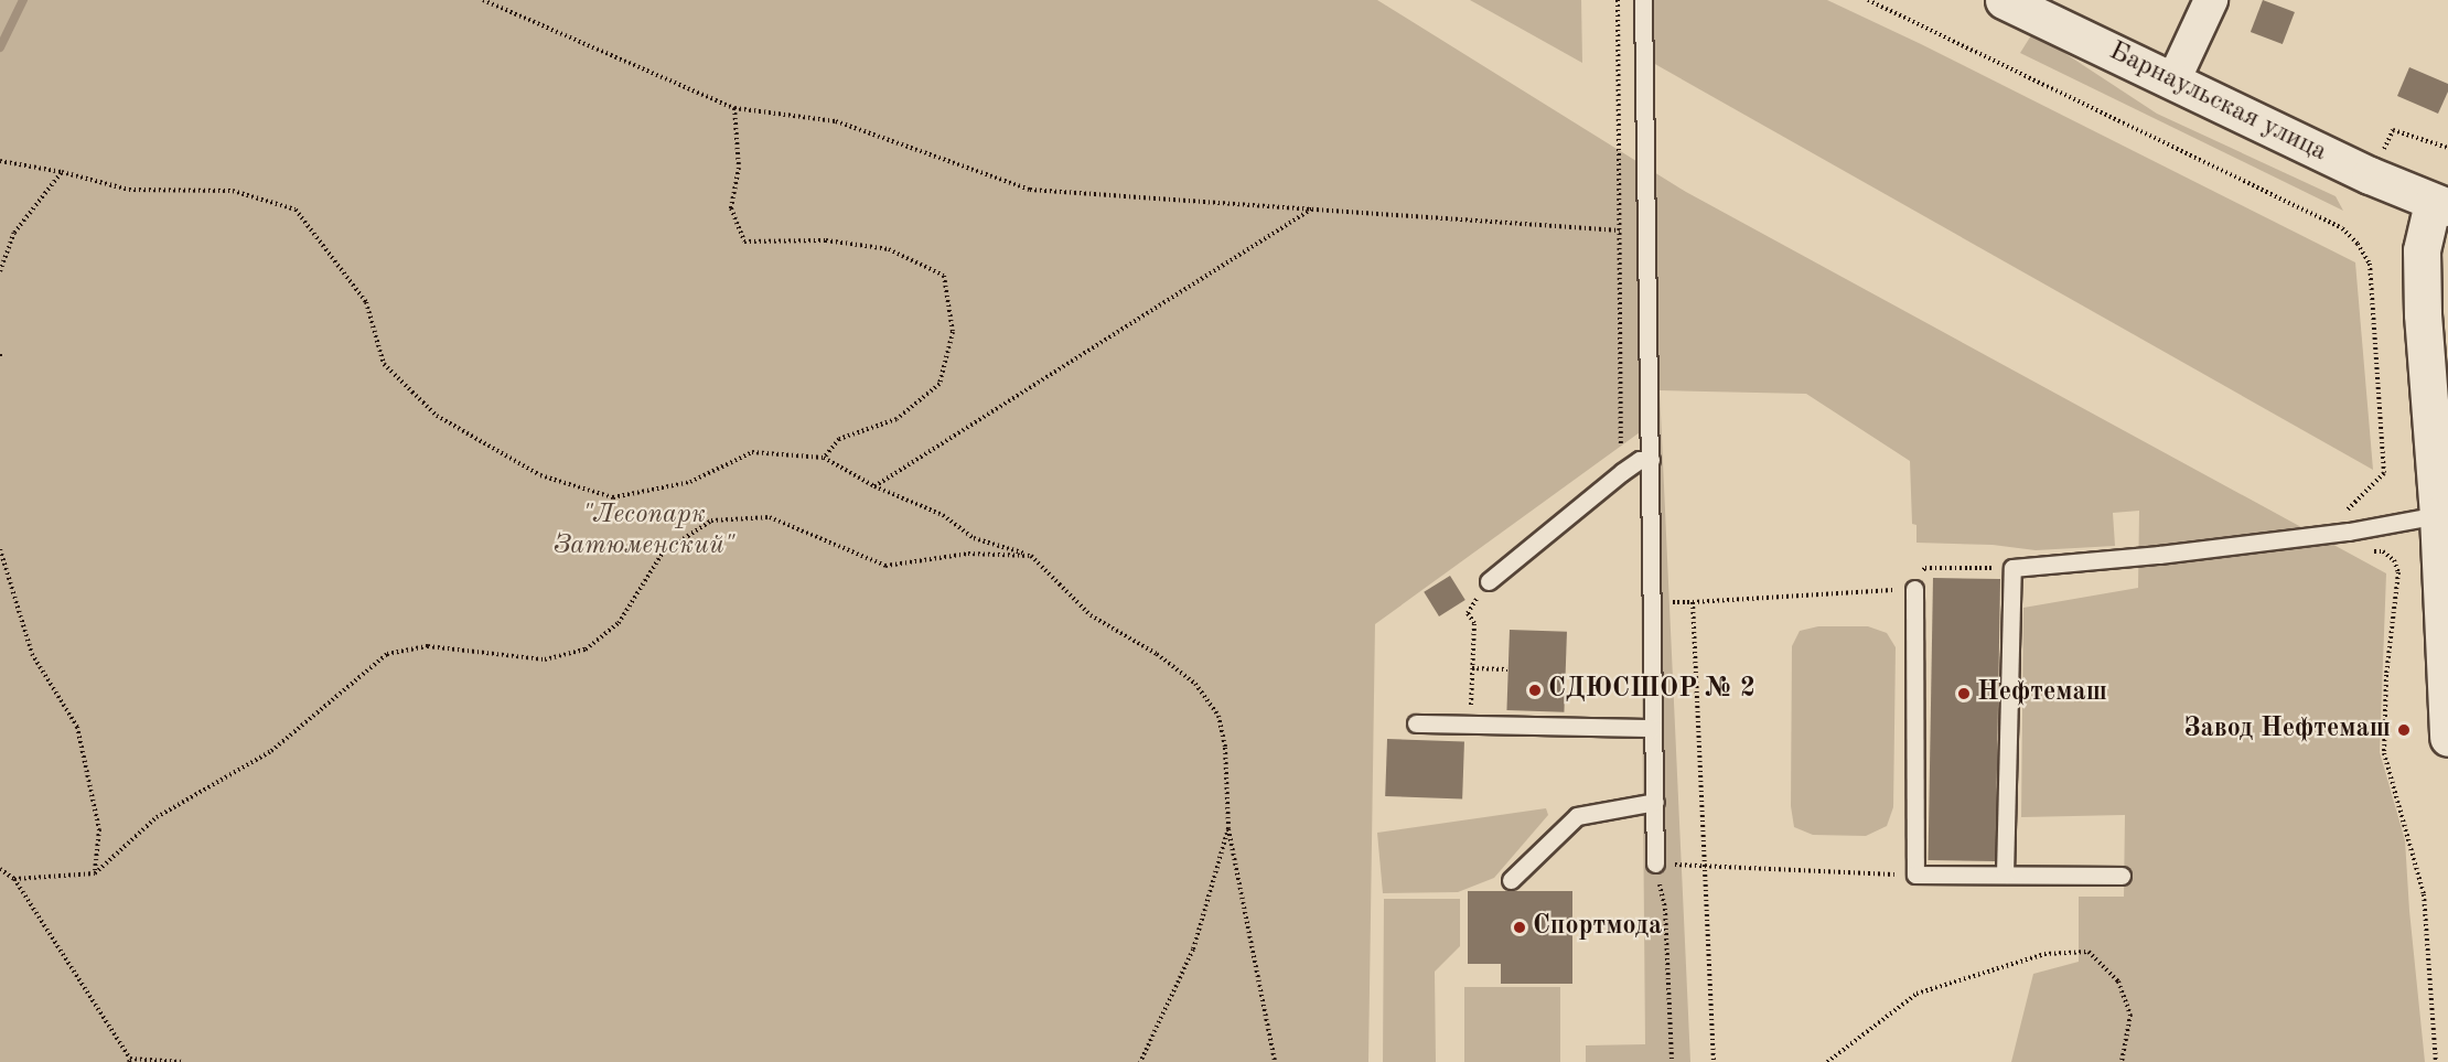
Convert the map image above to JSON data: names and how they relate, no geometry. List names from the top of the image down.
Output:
{
  "streets": {
    "street": ["Барнаульская улица"]
  },
  "parks": ["\"Лесопарк Затюменский\""],
  "places": [
    "СДЮСШОР № 2",
    "Нефтемаш",
    "Завод Нефтемаш",
    "Спортмода"
  ]
}
